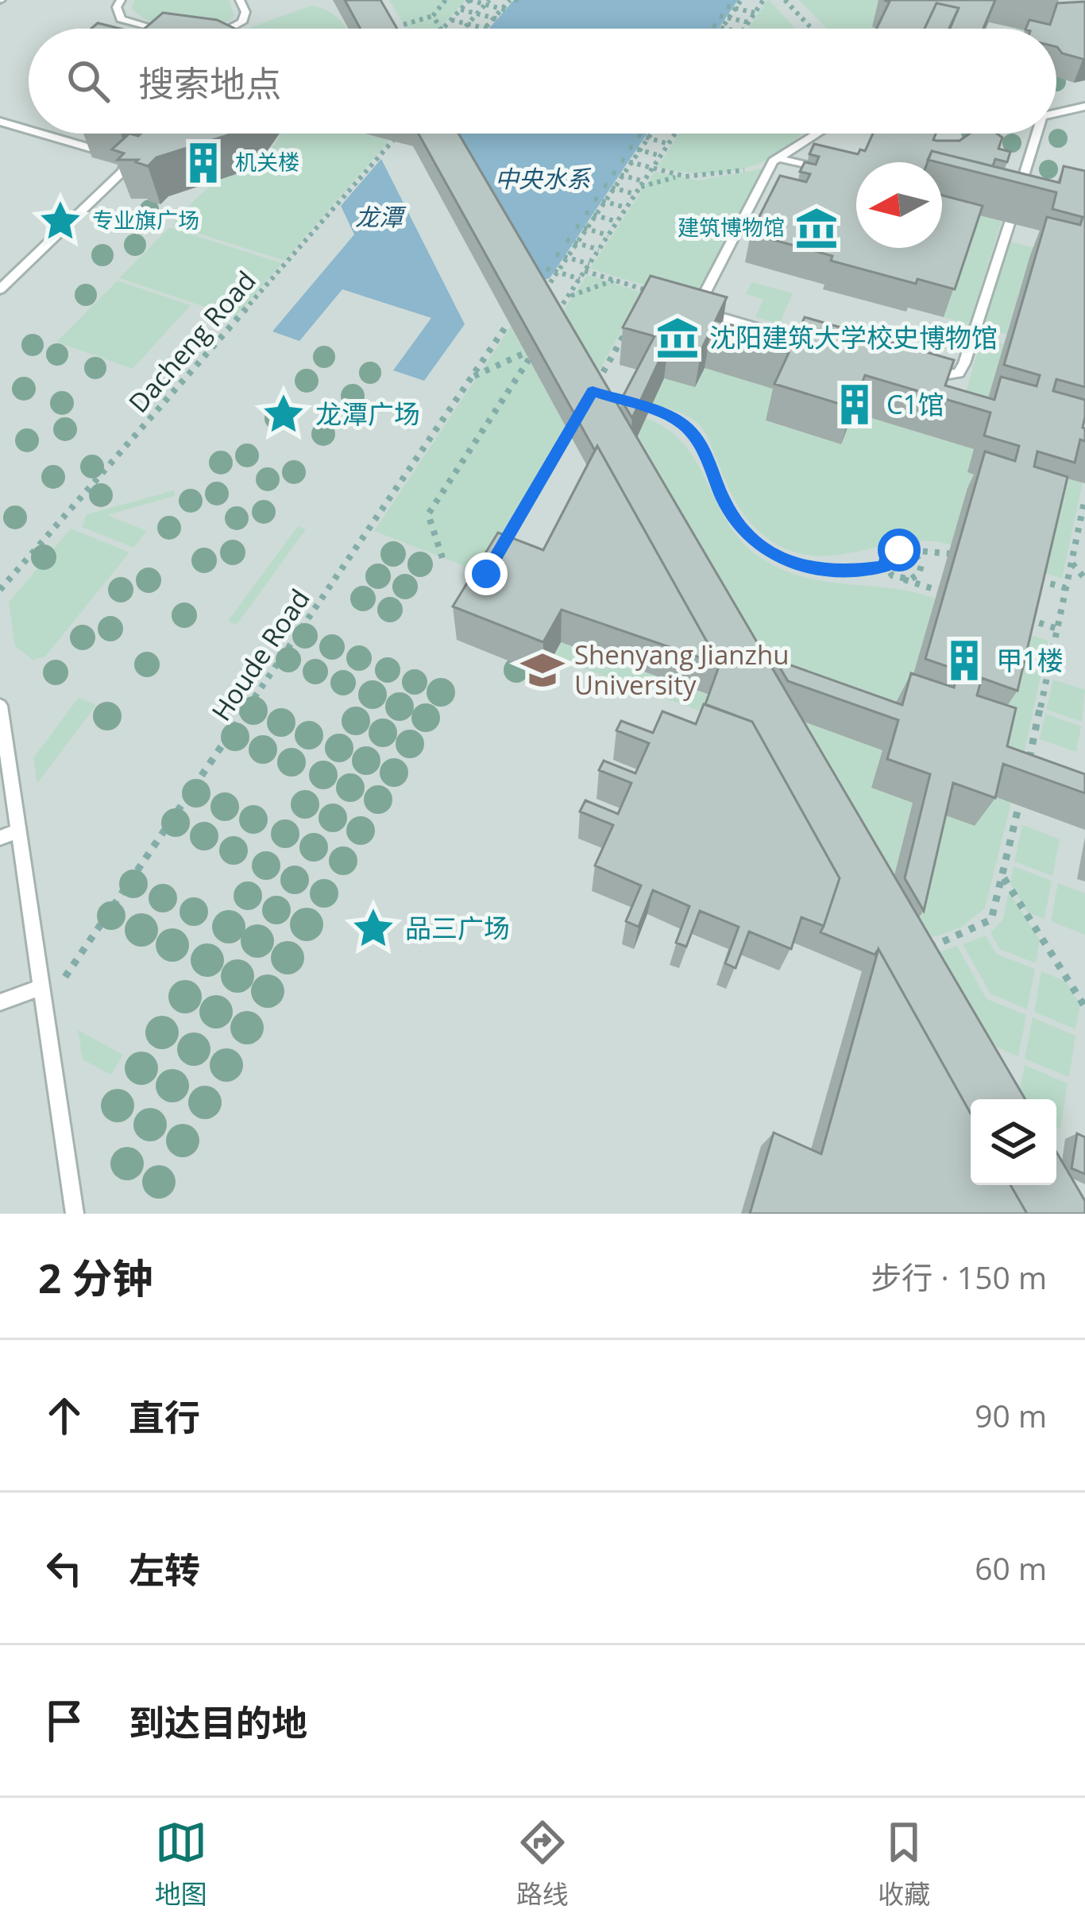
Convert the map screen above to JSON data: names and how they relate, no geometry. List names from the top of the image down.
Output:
{
  "streets": {
    "path": ["Dacheng Road", "Houde Road"]
  },
  "water": ["中央水系", "龙潭"],
  "places": {
    "building": ["机关楼", "C1馆", "甲1楼"],
    "place": ["专业旗广场", "龙潭广场", "品三广场"],
    "museum": ["建筑博物馆", "沈阳建筑大学校史博物馆"],
    "school or university": ["Shenyang Jianzhu University"]
  },
  "north": "left",
  "page": {
    "search": "搜索地点",
    "heading": ["2 分钟", "步行 · 150 m"],
    "list": [
      ["直行", "90 m"],
      ["左转", "60 m"],
      "到达目的地"
    ],
    "nav": ["地图", "路线", "收藏"]
  }
}
